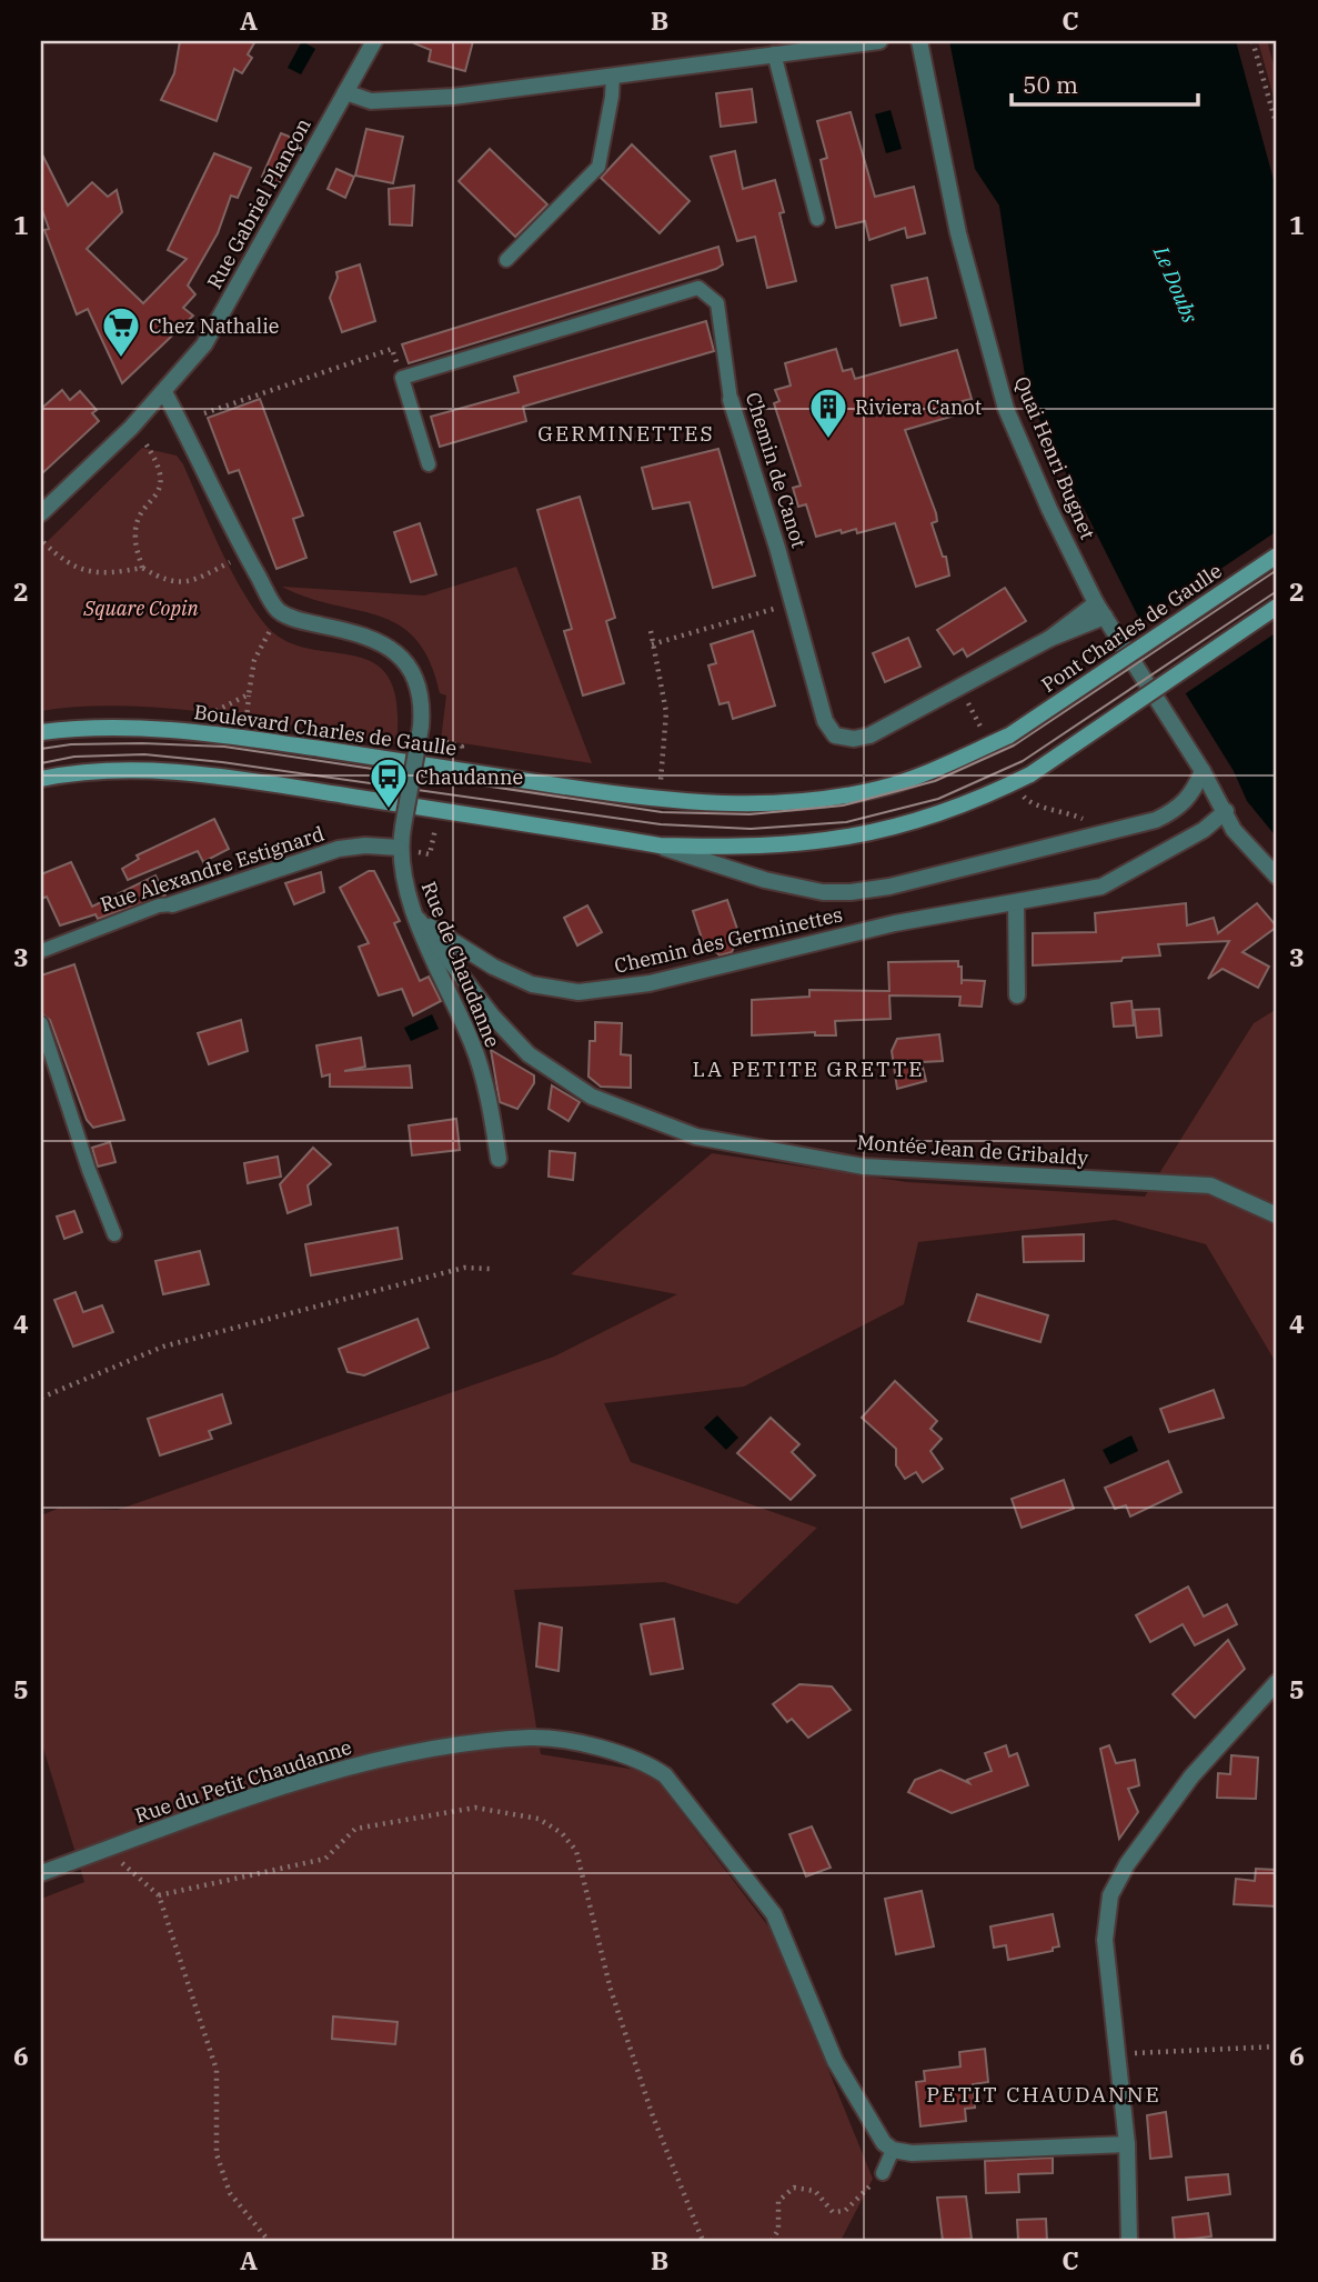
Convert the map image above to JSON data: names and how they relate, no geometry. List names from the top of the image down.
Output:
{
  "streets": {
    "main road": ["Pont Charles de Gaulle", "Boulevard Charles de Gaulle"],
    "street": [
      "Rue Gabriel Plançon",
      "Quai Henri Bugnet",
      "Chemin de Canot",
      "Rue Alexandre Estignard",
      "Chemin des Germinettes",
      "Rue de Chaudanne",
      "Montée Jean de Gribaldy",
      "Rue du Petit Chaudanne"
    ]
  },
  "crossings": [
    ["Rue Gabriel Plançon", "Rue de Chaudanne"],
    ["Quai Henri Bugnet", "Chemin de Canot"],
    ["Quai Henri Bugnet", "Chemin des Germinettes"],
    ["Pont Charles de Gaulle", "Boulevard Charles de Gaulle"],
    ["Rue Alexandre Estignard", "Rue de Chaudanne"],
    ["Chemin des Germinettes", "Rue de Chaudanne"],
    ["Chemin des Germinettes", "Montée Jean de Gribaldy"],
    ["Rue de Chaudanne", "Montée Jean de Gribaldy"]
  ],
  "districts": ["GERMINETTES", "LA PETITE GRETTE", "PETIT CHAUDANNE"],
  "water": ["Le Doubs"],
  "parks": ["Square Copin"],
  "places": {
    "supermarket": ["Chez Nathalie"],
    "building": ["Riviera Canot"],
    "bus stop": ["Chaudanne"]
  },
  "scale_bar": "50 m",
  "grid": {
    "columns": ["A", "B", "C"],
    "rows": [
      "1",
      "2",
      "3",
      "4",
      "5",
      "6"
    ]
  }
}
